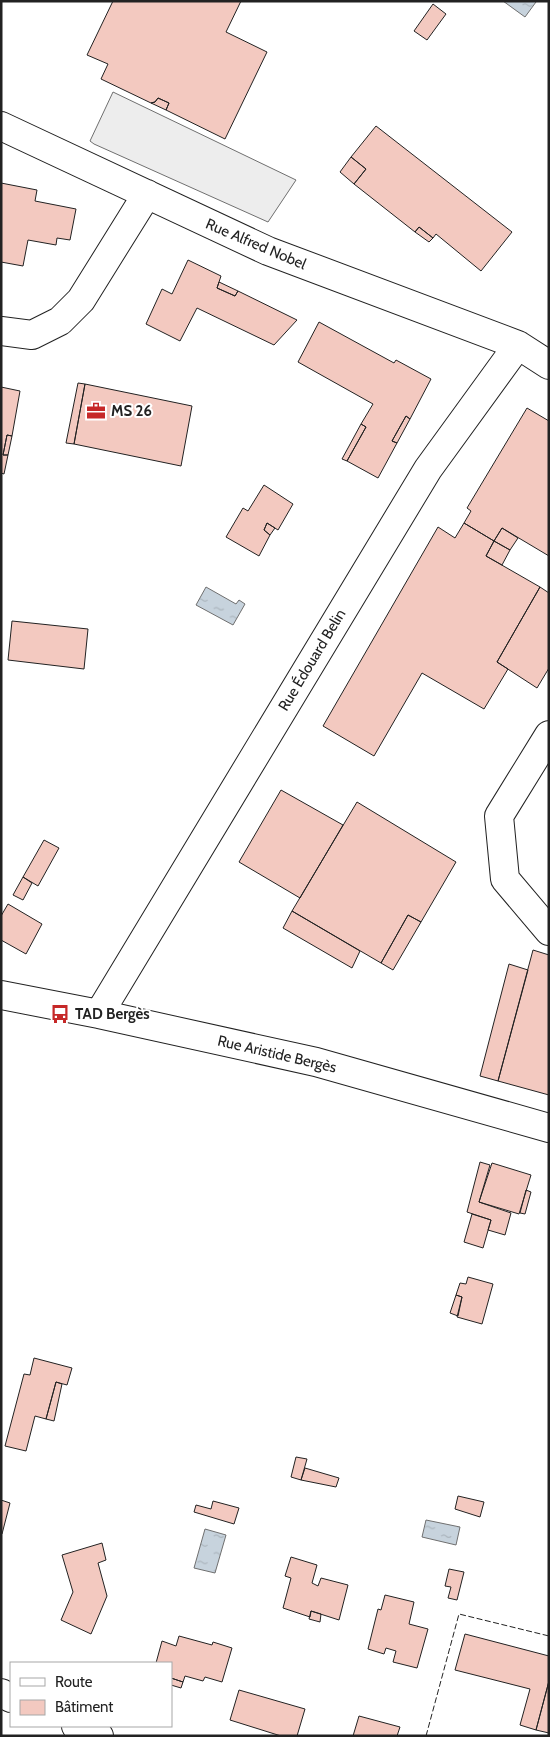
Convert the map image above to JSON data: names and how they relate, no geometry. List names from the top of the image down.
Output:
{
  "streets": {
    "street": ["Rue Alfred Nobel", "Rue Édouard Belin", "Rue Aristide Bergès"]
  },
  "crossings": [
    ["Rue Alfred Nobel", "Rue Édouard Belin"],
    ["Rue Édouard Belin", "Rue Aristide Bergès"]
  ],
  "places": {
    "office": ["MS 26"],
    "bus stop": ["TAD Bergès"]
  },
  "legend": ["Route", "Bâtiment"]
}
